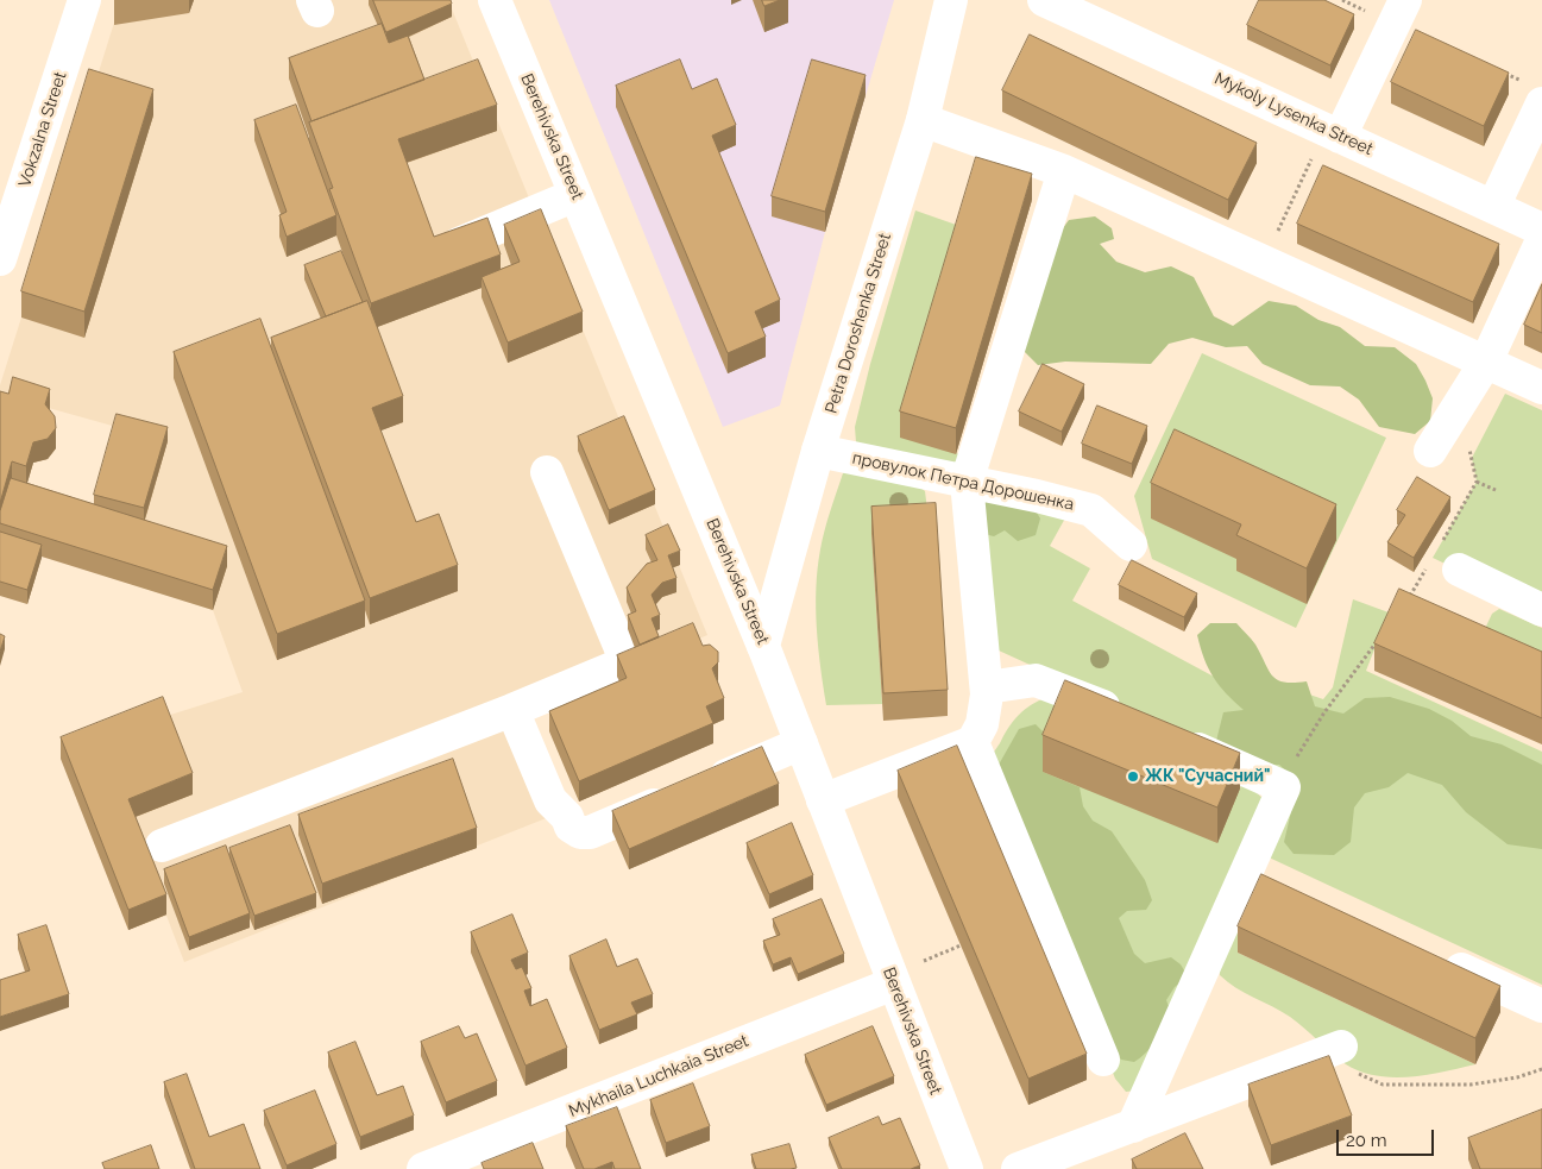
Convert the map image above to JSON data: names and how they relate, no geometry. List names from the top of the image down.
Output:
{
  "streets": {
    "street": [
      "Mykoly Lysenka Street",
      "Vokzalna Street",
      "Berehivska Street",
      "Petra Doroshenka Street",
      "провулок Петра Дорошенка",
      "Mykhaila Luchkaia Street"
    ]
  },
  "crossings": [
    ["Berehivska Street", "Petra Doroshenka Street"],
    ["Berehivska Street", "Mykhaila Luchkaia Street"],
    ["Petra Doroshenka Street", "провулок Петра Дорошенка"]
  ],
  "places": ["ЖК \"Сучасний\""],
  "scale_bar": "20 m"
}
